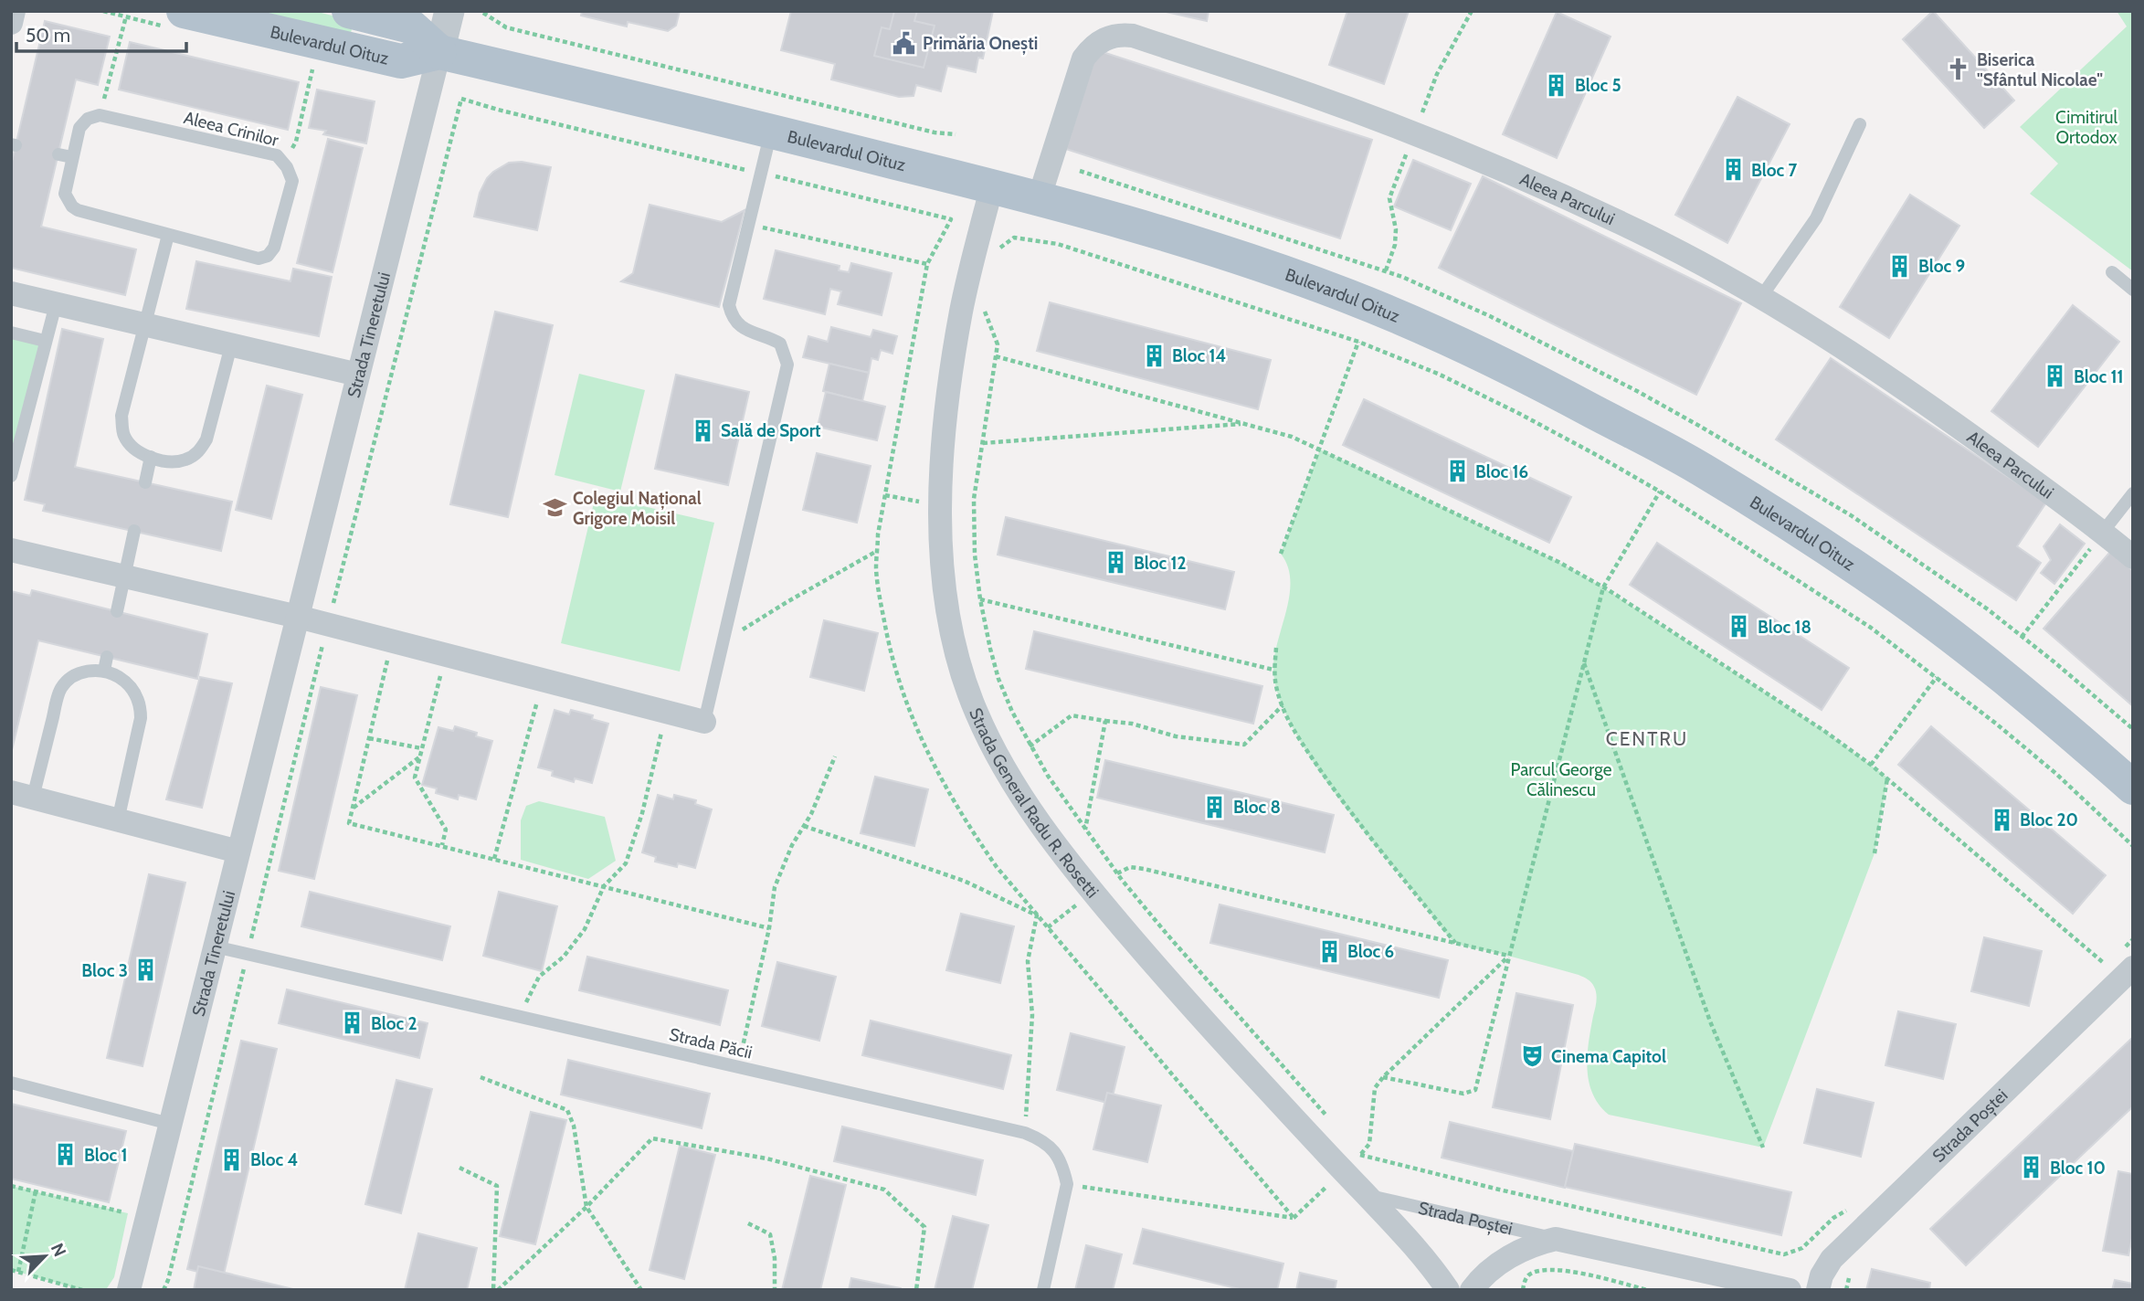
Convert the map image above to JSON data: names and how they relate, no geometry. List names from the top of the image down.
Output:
{
  "streets": {
    "main road": ["Bulevardul Oituz"],
    "street": [
      "Aleea Parcului",
      "Strada Tineretului",
      "Strada General Radu R. Rosetti",
      "Strada Poștei"
    ],
    "lane": ["Aleea Crinilor", "Strada Păcii"]
  },
  "crossings": [
    ["Bulevardul Oituz", "Aleea Parcului"],
    ["Bulevardul Oituz", "Strada Tineretului"],
    ["Bulevardul Oituz", "Strada General Radu R. Rosetti"],
    ["Strada Tineretului", "Strada Păcii"],
    ["Strada General Radu R. Rosetti", "Strada Poștei"]
  ],
  "districts": ["CENTRU"],
  "parks": ["Cimitirul Ortodox", "Parcul George Călinescu"],
  "places": {
    "public building": ["Primăria Onești"],
    "church": ["Biserica \"Sfântul Nicolae\""],
    "building": [
      "Bloc 5",
      "Bloc 7",
      "Bloc 9",
      "Bloc 14",
      "Bloc 11",
      "Sală de Sport",
      "Bloc 16",
      "Bloc 12",
      "Bloc 18",
      "Bloc 8",
      "Bloc 20",
      "Bloc 6",
      "Bloc 3",
      "Bloc 2",
      "Bloc 1",
      "Bloc 4",
      "Bloc 10"
    ],
    "school or university": ["Colegiul Național Grigore Moisil"],
    "theatre": ["Cinema Capitol"]
  },
  "scale_bar": "50 m",
  "north": "top right"
}
